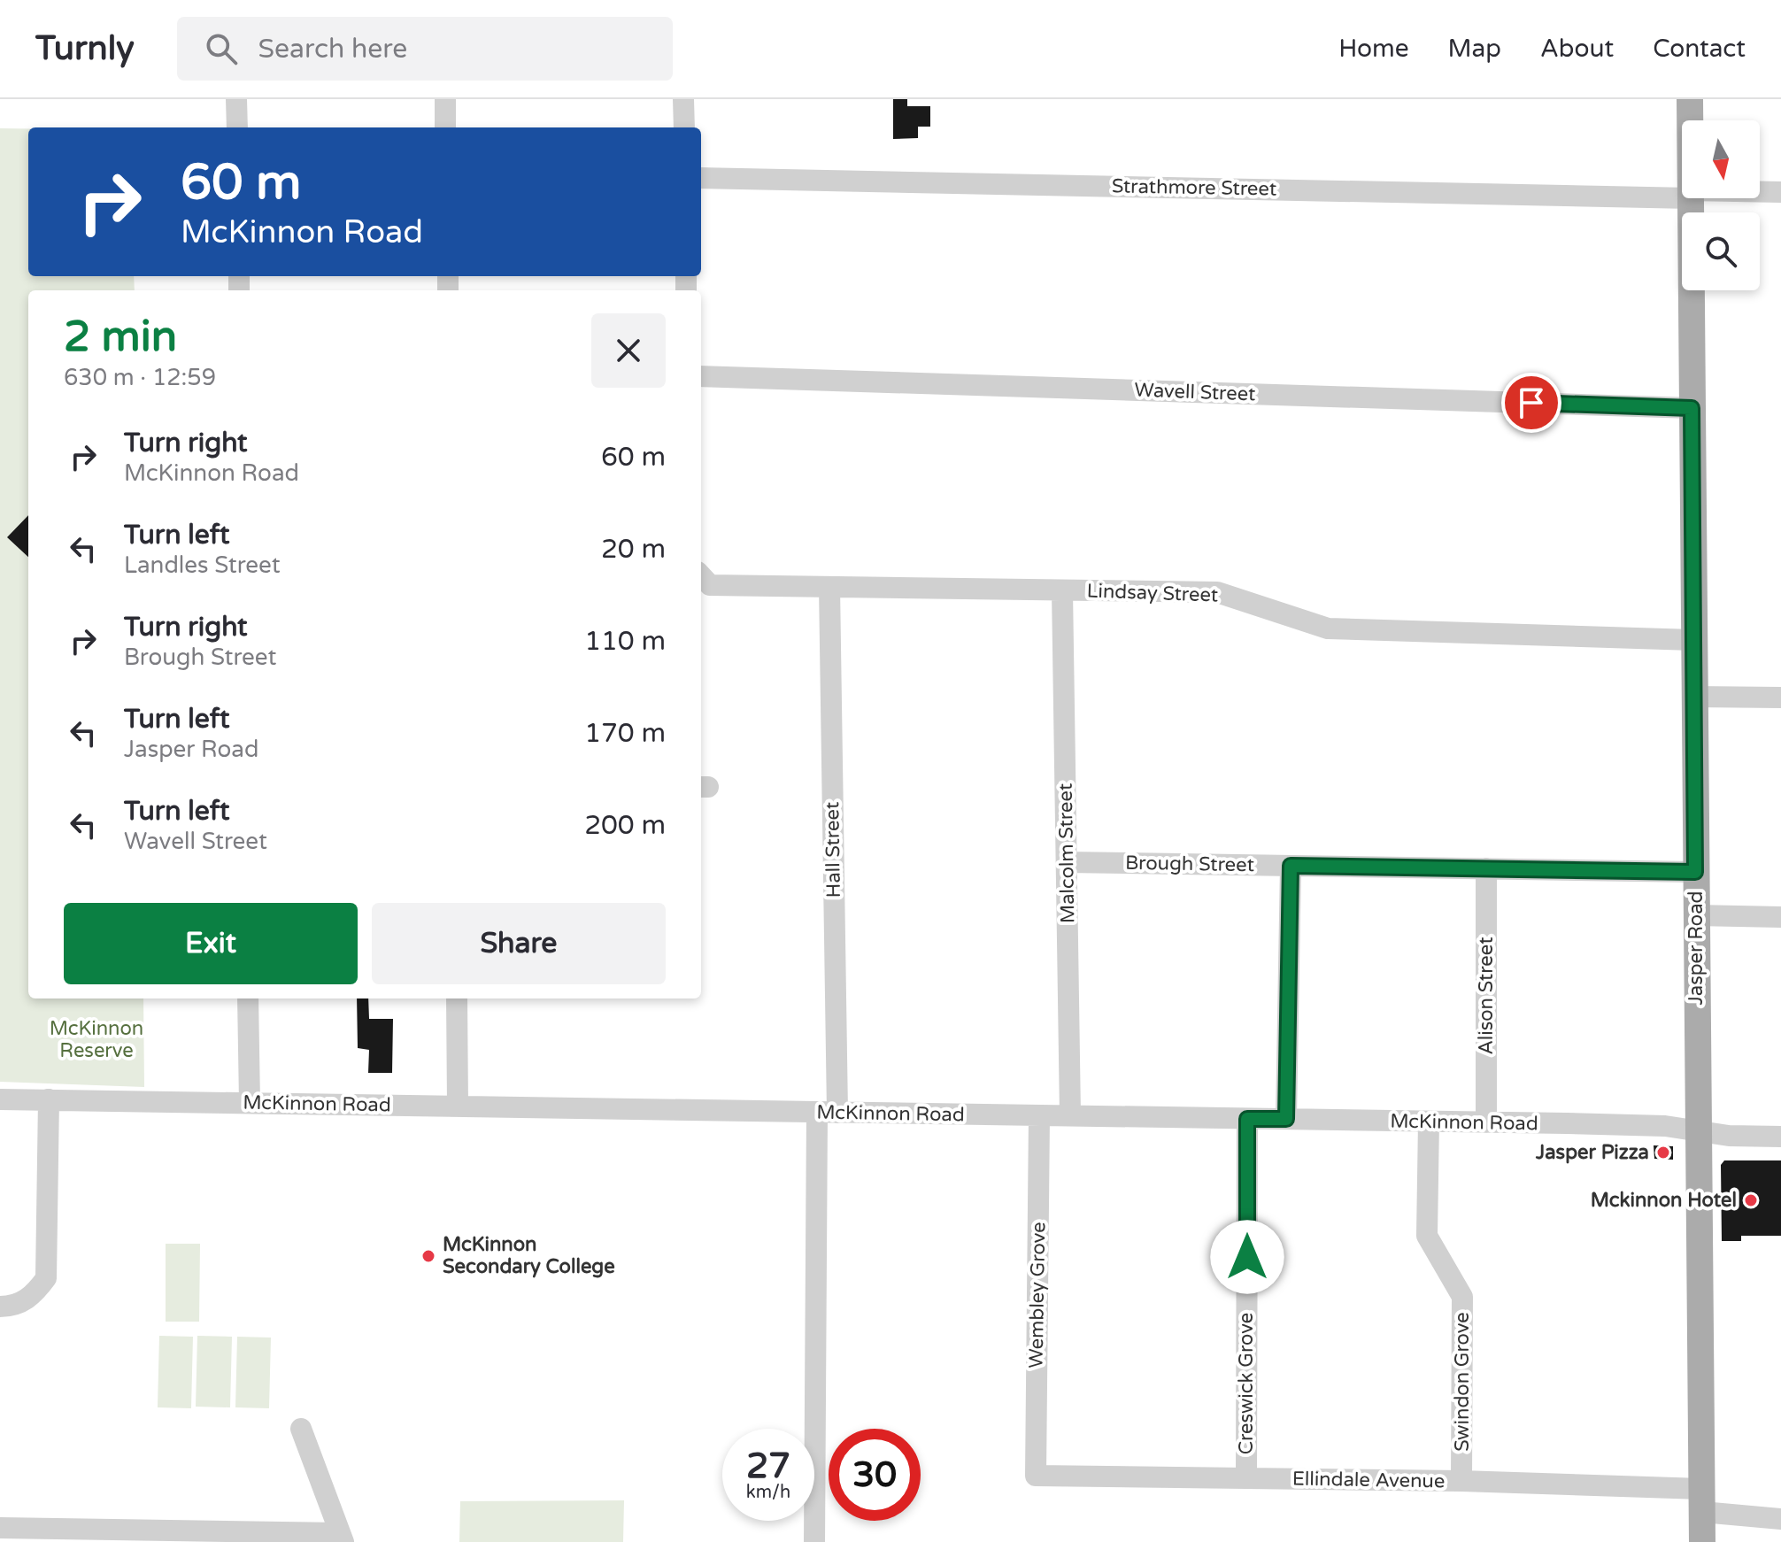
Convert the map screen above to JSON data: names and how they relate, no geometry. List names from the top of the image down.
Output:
{
  "streets": {
    "main road": ["Jasper Road"],
    "street": [
      "Strathmore Street",
      "Wavell Street",
      "Lindsay Street",
      "Hall Street",
      "Malcolm Street",
      "Brough Street",
      "Alison Street",
      "McKinnon Road",
      "Wembley Grove",
      "Swindon Grove",
      "Creswick Grove",
      "Ellindale Avenue"
    ]
  },
  "crossings": [
    ["Wavell Street", "Jasper Road"],
    ["Lindsay Street", "Hall Street"],
    ["Lindsay Street", "Malcolm Street"],
    ["Lindsay Street", "Jasper Road"],
    ["Hall Street", "McKinnon Road"],
    ["Malcolm Street", "Brough Street"],
    ["Malcolm Street", "McKinnon Road"],
    ["Brough Street", "Jasper Road"],
    ["Brough Street", "Alison Street"],
    ["Jasper Road", "McKinnon Road"],
    ["Jasper Road", "Ellindale Avenue"],
    ["Alison Street", "McKinnon Road"],
    ["McKinnon Road", "Wembley Grove"],
    ["McKinnon Road", "Swindon Grove"],
    ["McKinnon Road", "Creswick Grove"],
    ["Wembley Grove", "Ellindale Avenue"],
    ["Swindon Grove", "Ellindale Avenue"],
    ["Creswick Grove", "Ellindale Avenue"]
  ],
  "parks": ["McKinnon Reserve"],
  "places": ["Jasper Pizza", "Mckinnon Hotel", "McKinnon Secondary College"],
  "north": "bottom",
  "page": {
    "header": "Turnly",
    "search": "Search here",
    "nav": [
      "Home",
      "Map",
      "About",
      "Contact"
    ],
    "turn": ["60 m", "McKinnon Road"],
    "heading": ["2 min", "630 m · 12:59"],
    "list": [
      {
        "name": "Turn right",
        "note": "McKinnon Road",
        "value": "60 m"
      },
      {
        "name": "Turn left",
        "note": "Landles Street",
        "value": "20 m"
      },
      {
        "name": "Turn right",
        "note": "Brough Street",
        "value": "110 m"
      },
      {
        "name": "Turn left",
        "note": "Jasper Road",
        "value": "170 m"
      },
      {
        "name": "Turn left",
        "note": "Wavell Street",
        "value": "200 m"
      }
    ],
    "buttons": ["Exit", "Share"],
    "speed": "27 km/h",
    "limit": "30"
  }
}
